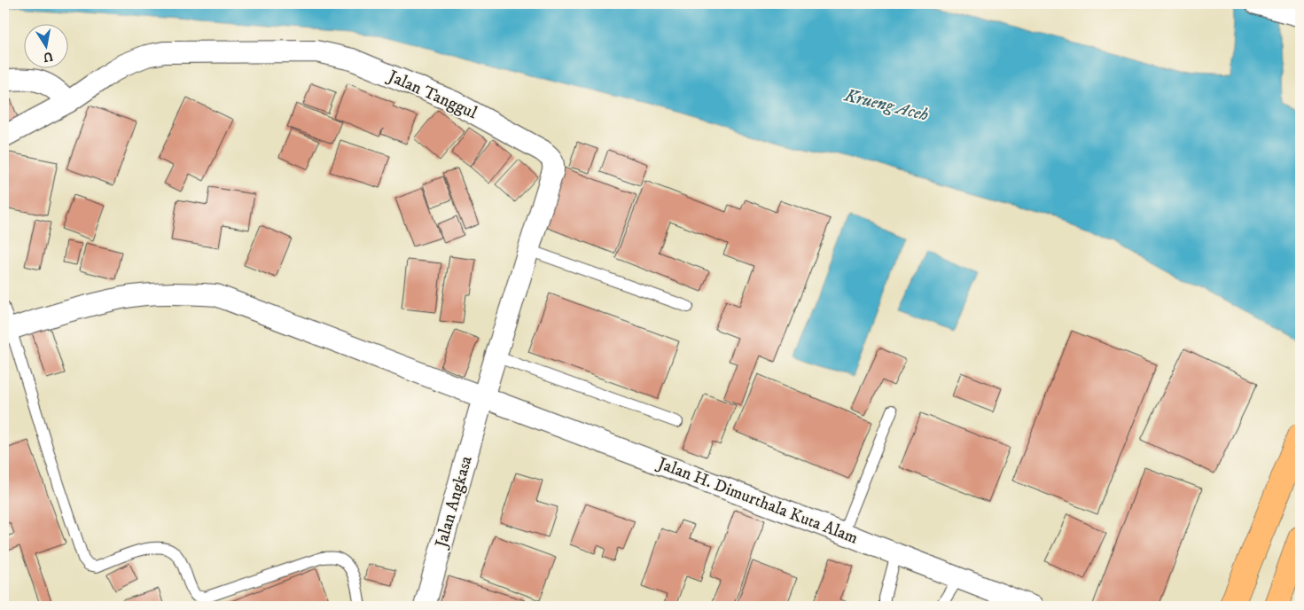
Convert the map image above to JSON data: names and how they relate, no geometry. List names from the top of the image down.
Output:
{
  "streets": {
    "street": ["Jalan Tanggul", "Jalan H. Dimurthala Kuta Alam", "Jalan Angkasa"]
  },
  "crossings": [
    ["Jalan Tanggul", "Jalan H. Dimurthala Kuta Alam"],
    ["Jalan Tanggul", "Jalan Angkasa"],
    ["Jalan H. Dimurthala Kuta Alam", "Jalan Angkasa"]
  ],
  "water": ["Krueng Aceh"],
  "north": "bottom"
}
